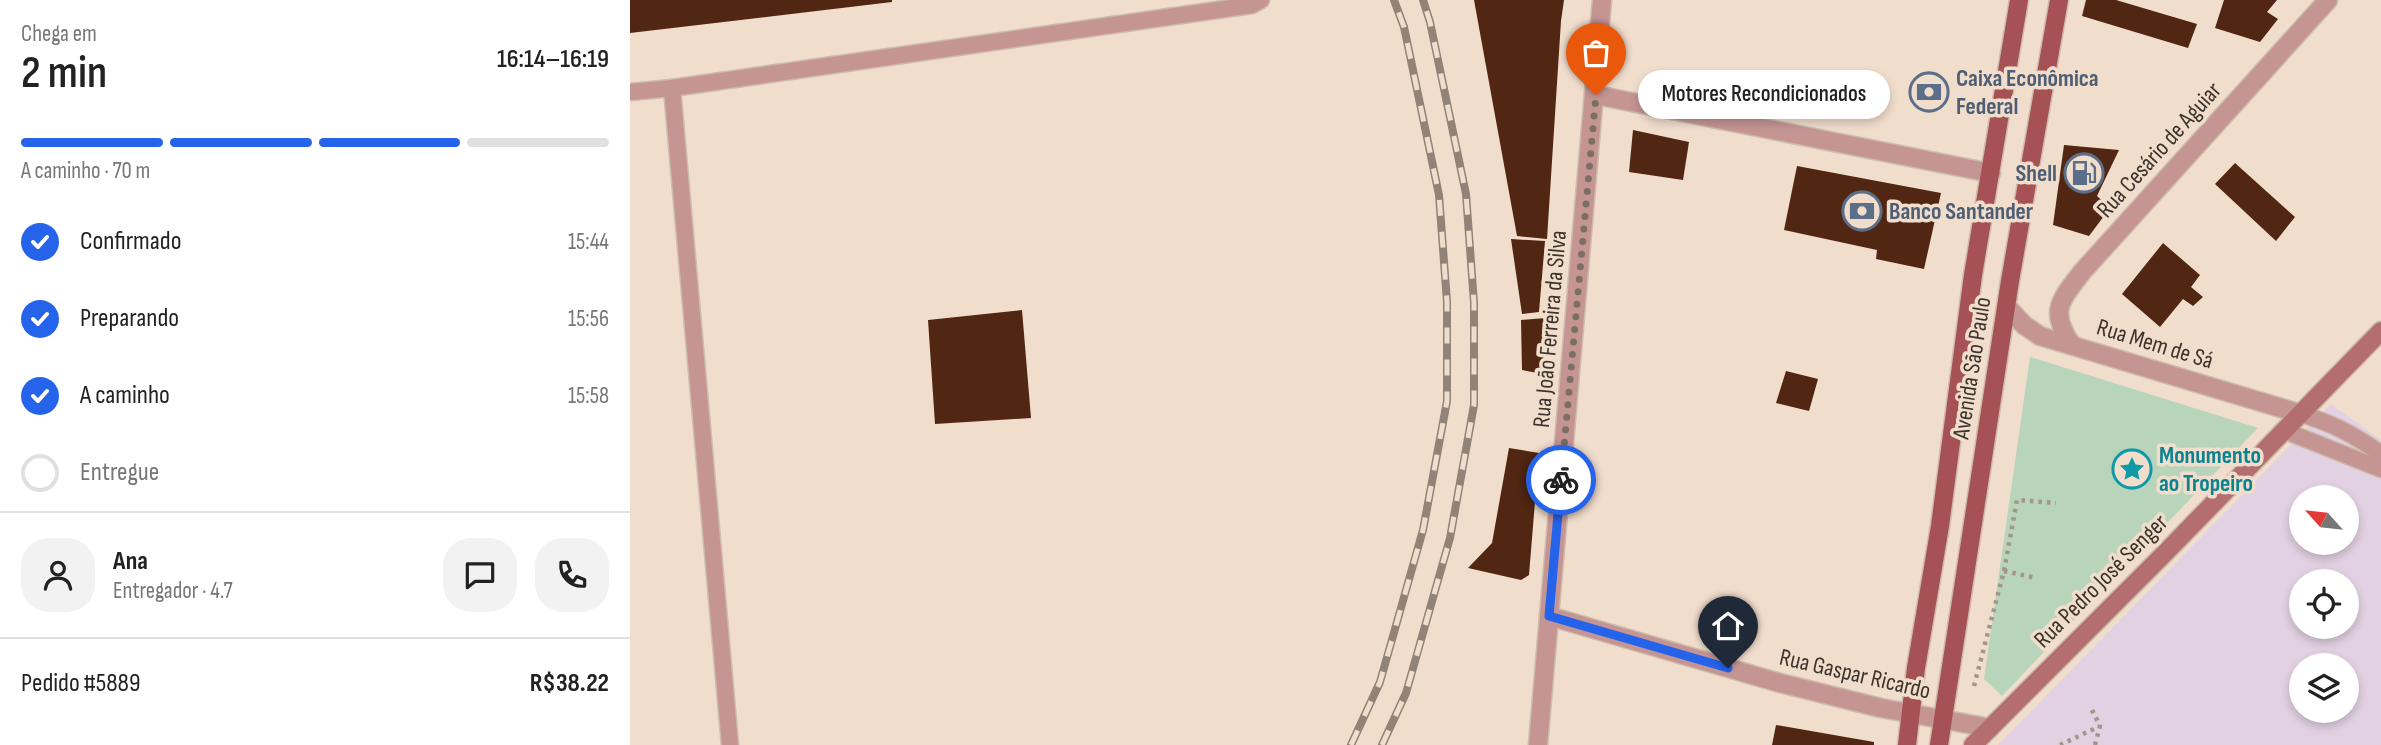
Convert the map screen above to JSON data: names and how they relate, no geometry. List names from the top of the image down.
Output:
{
  "streets": {
    "main road": ["Avenida São Paulo", "Rua Pedro José Senger"],
    "street": [
      "Rua Cesário de Aguiar",
      "Rua João Ferreira da Silva",
      "Rua Mem de Sá",
      "Rua Gaspar Ricardo"
    ]
  },
  "crossings": [
    ["Rua Cesário de Aguiar", "Rua Mem de Sá"],
    ["Rua João Ferreira da Silva", "Rua Gaspar Ricardo"],
    ["Rua Mem de Sá", "Avenida São Paulo"],
    ["Rua Mem de Sá", "Rua Pedro José Senger"],
    ["Avenida São Paulo", "Rua Gaspar Ricardo"],
    ["Rua Pedro José Senger", "Rua Gaspar Ricardo"]
  ],
  "places": {
    "bank": ["Caixa Econômica Federal", "Banco Santander"],
    "other": ["Motores Recondicionados"],
    "fuel station": ["Shell"],
    "place": ["Monumento ao Tropeiro"]
  },
  "north": "top left",
  "page": {
    "heading": ["2 min", "Chega em", "16:14–16:19"],
    "panel": [
      "Ana",
      "Entregador · 4.7",
      "Pedido #5889",
      "R$38.22"
    ],
    "bubble": "Motores Recondicionados",
    "bar": "A caminho · 70 m",
    "list": [
      ["Confirmado", "15:44"],
      ["Preparando", "15:56"],
      ["A caminho", "15:58"],
      "Entregue"
    ]
  }
}
